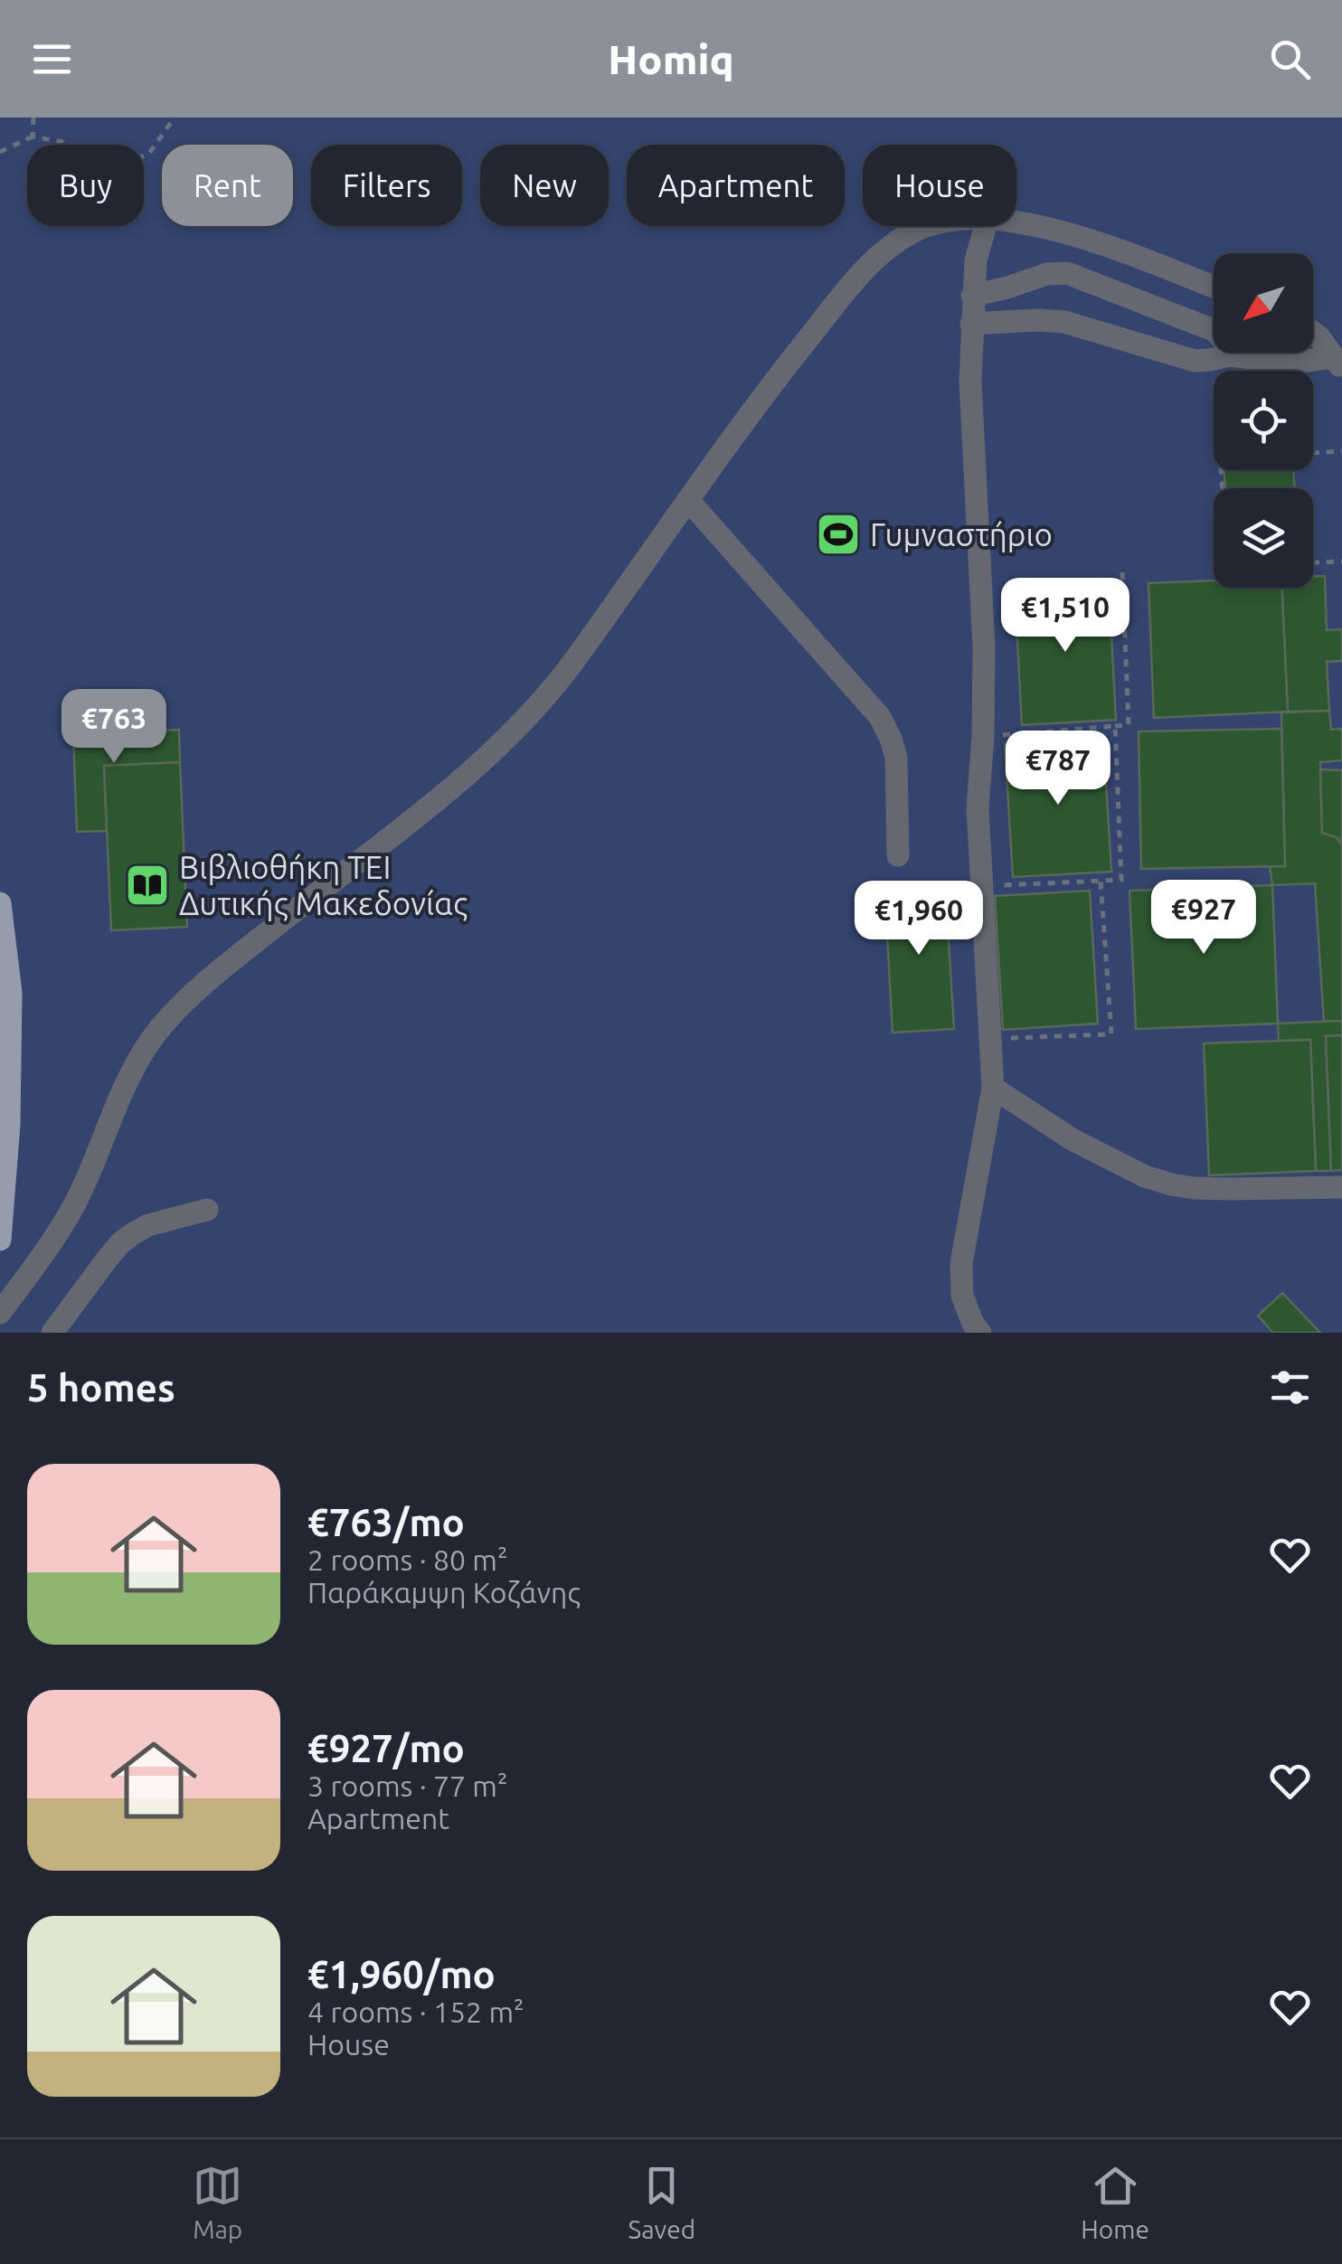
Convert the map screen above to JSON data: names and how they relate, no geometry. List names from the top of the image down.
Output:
{
  "places": {
    "sports": ["Γυμναστήριο"],
    "library": ["Βιβλιοθήκη ΤΕΙ Δυτικής Μακεδονίας"]
  },
  "north": "bottom left",
  "page": {
    "header": "Homiq",
    "chip": [
      "Buy",
      "Rent",
      "Filters",
      "New",
      "Apartment",
      "House"
    ],
    "price": [
      "€1,510",
      "€763",
      "€787",
      "€927",
      "€1,960"
    ],
    "heading": "5 homes",
    "list": [
      {
        "name": "€763/mo",
        "note": "2 rooms · 80 m² · Παράκαμψη Κοζάνης"
      },
      {
        "name": "€927/mo",
        "note": "3 rooms · 77 m² · Apartment"
      },
      {
        "name": "€1,960/mo",
        "note": "4 rooms · 152 m² · House"
      }
    ],
    "tabs": ["Map", "Saved", "Home"]
  }
}
